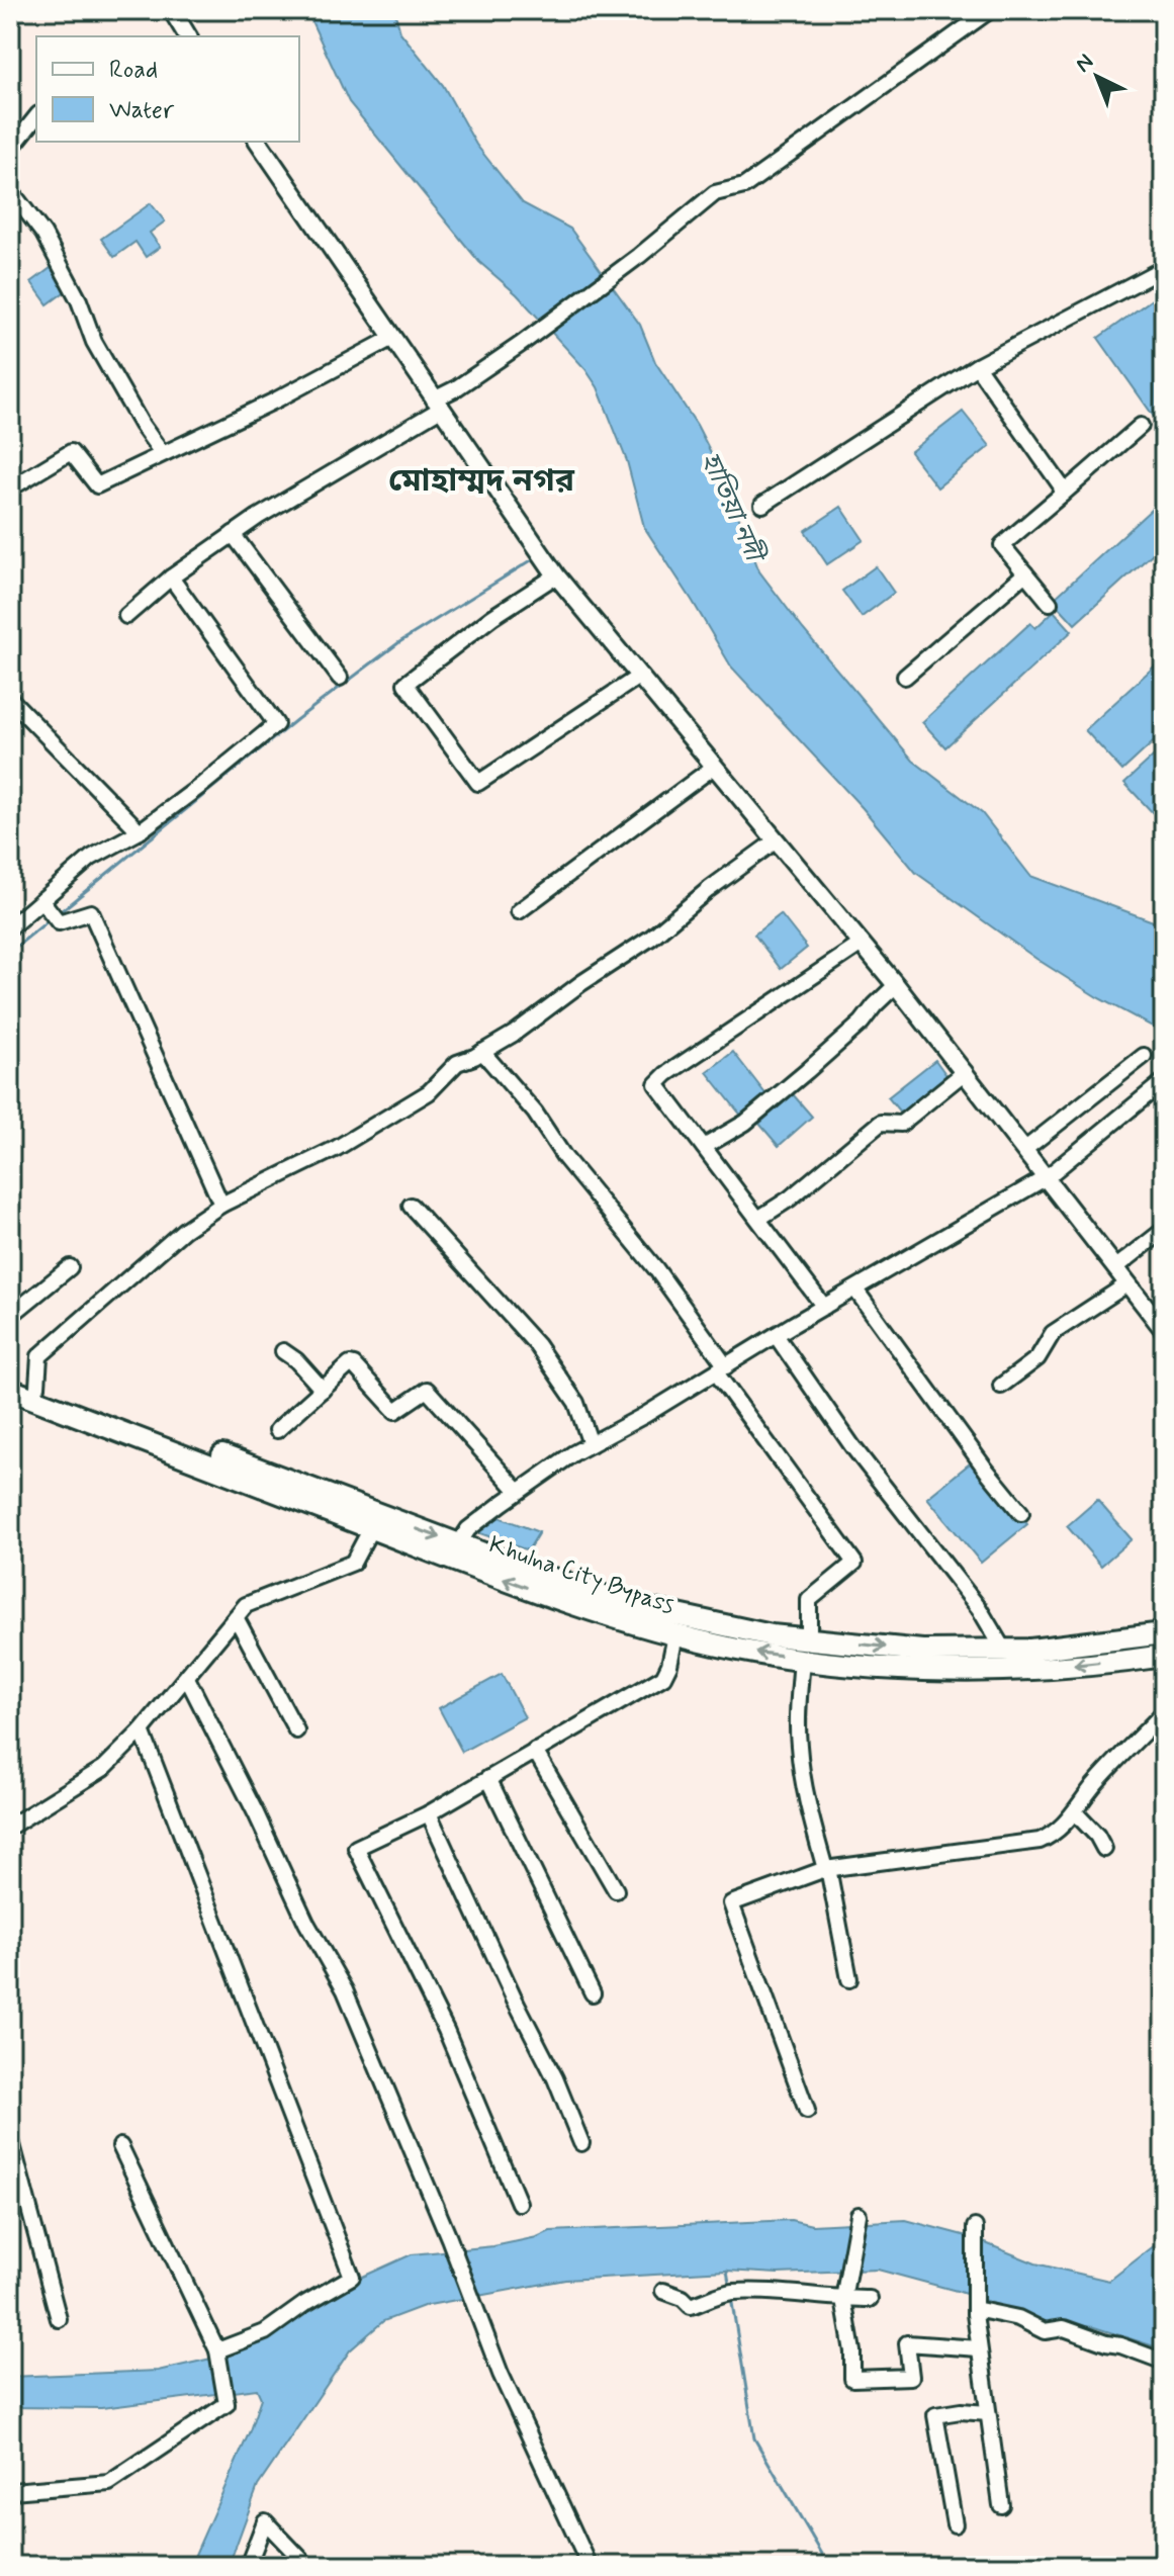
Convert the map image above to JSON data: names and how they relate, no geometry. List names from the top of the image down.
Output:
{
  "streets": {
    "highway": ["Khulna City Bypass"]
  },
  "districts": ["মোহাম্মদ নগর"],
  "water": ["হাতিয়া নদী"],
  "legend": ["Road", "Water"],
  "north": "top left"
}
